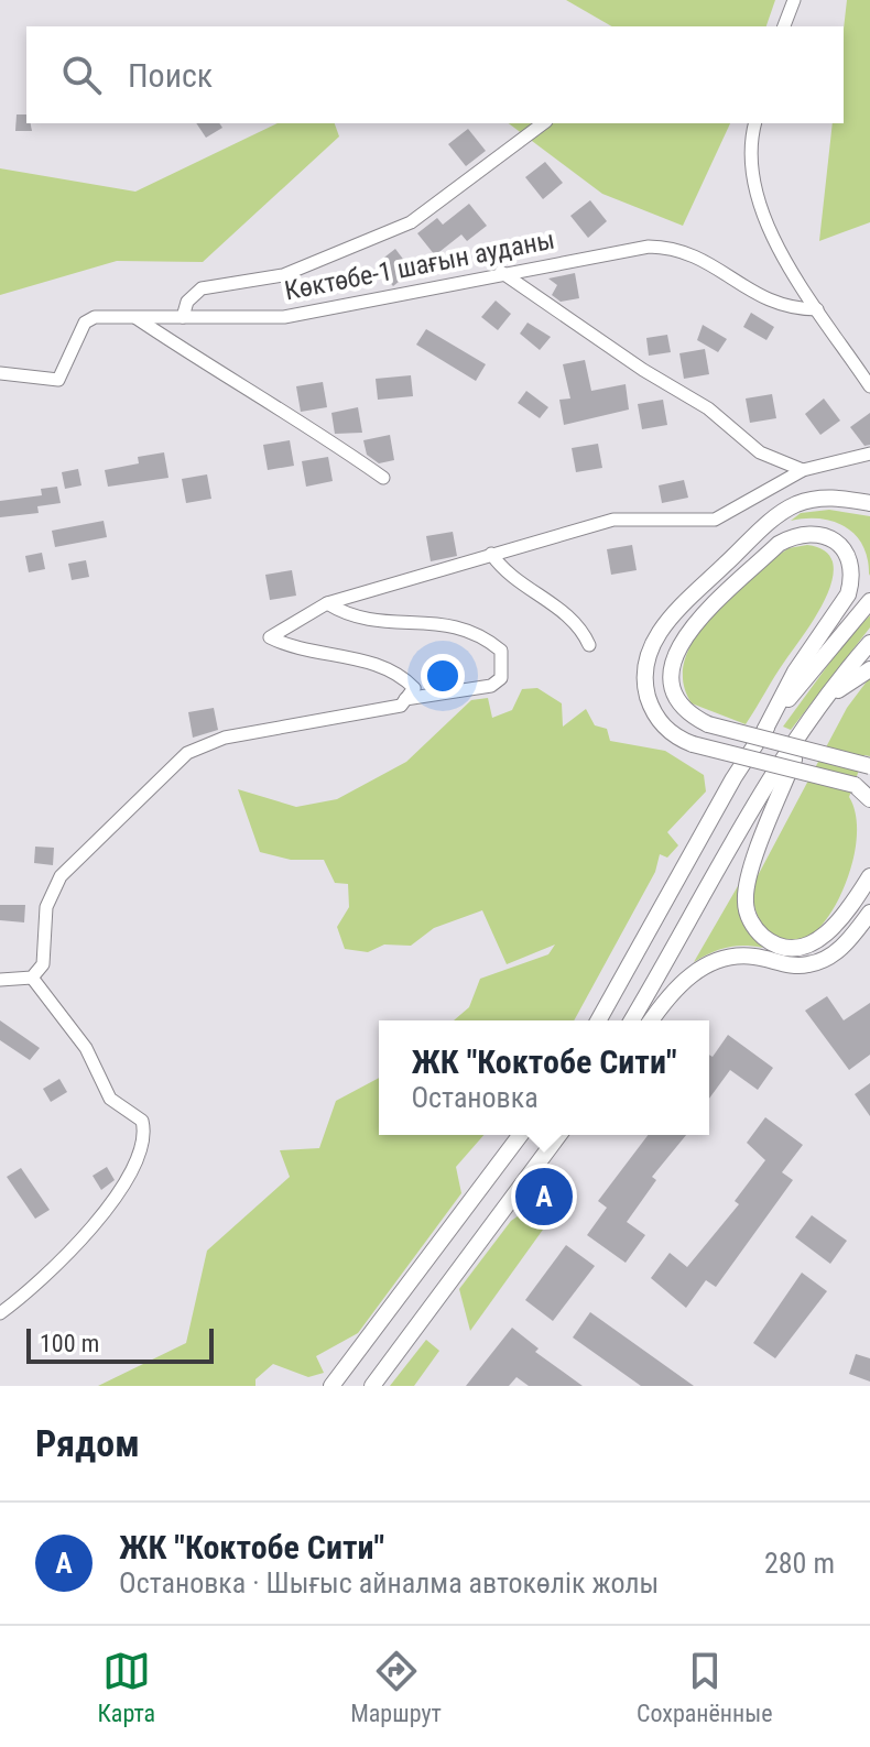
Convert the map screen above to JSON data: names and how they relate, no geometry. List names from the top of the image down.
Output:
{
  "streets": {
    "street": ["Көктөбе-1 шағын ауданы"]
  },
  "scale_bar": "100 m",
  "page": {
    "search": "Поиск",
    "popup": ["ЖК \"Коктобе Сити\"", "Остановка"],
    "pins": "A",
    "scale": "100 m",
    "heading": "Рядом",
    "list": [
      {
        "mark": "A",
        "name": "ЖК \"Коктобе Сити\"",
        "note": "Остановка · Шығыс айналма автокөлік жолы",
        "value": "280 m"
      }
    ],
    "nav": ["Карта", "Маршрут", "Сохранённые"]
  }
}
